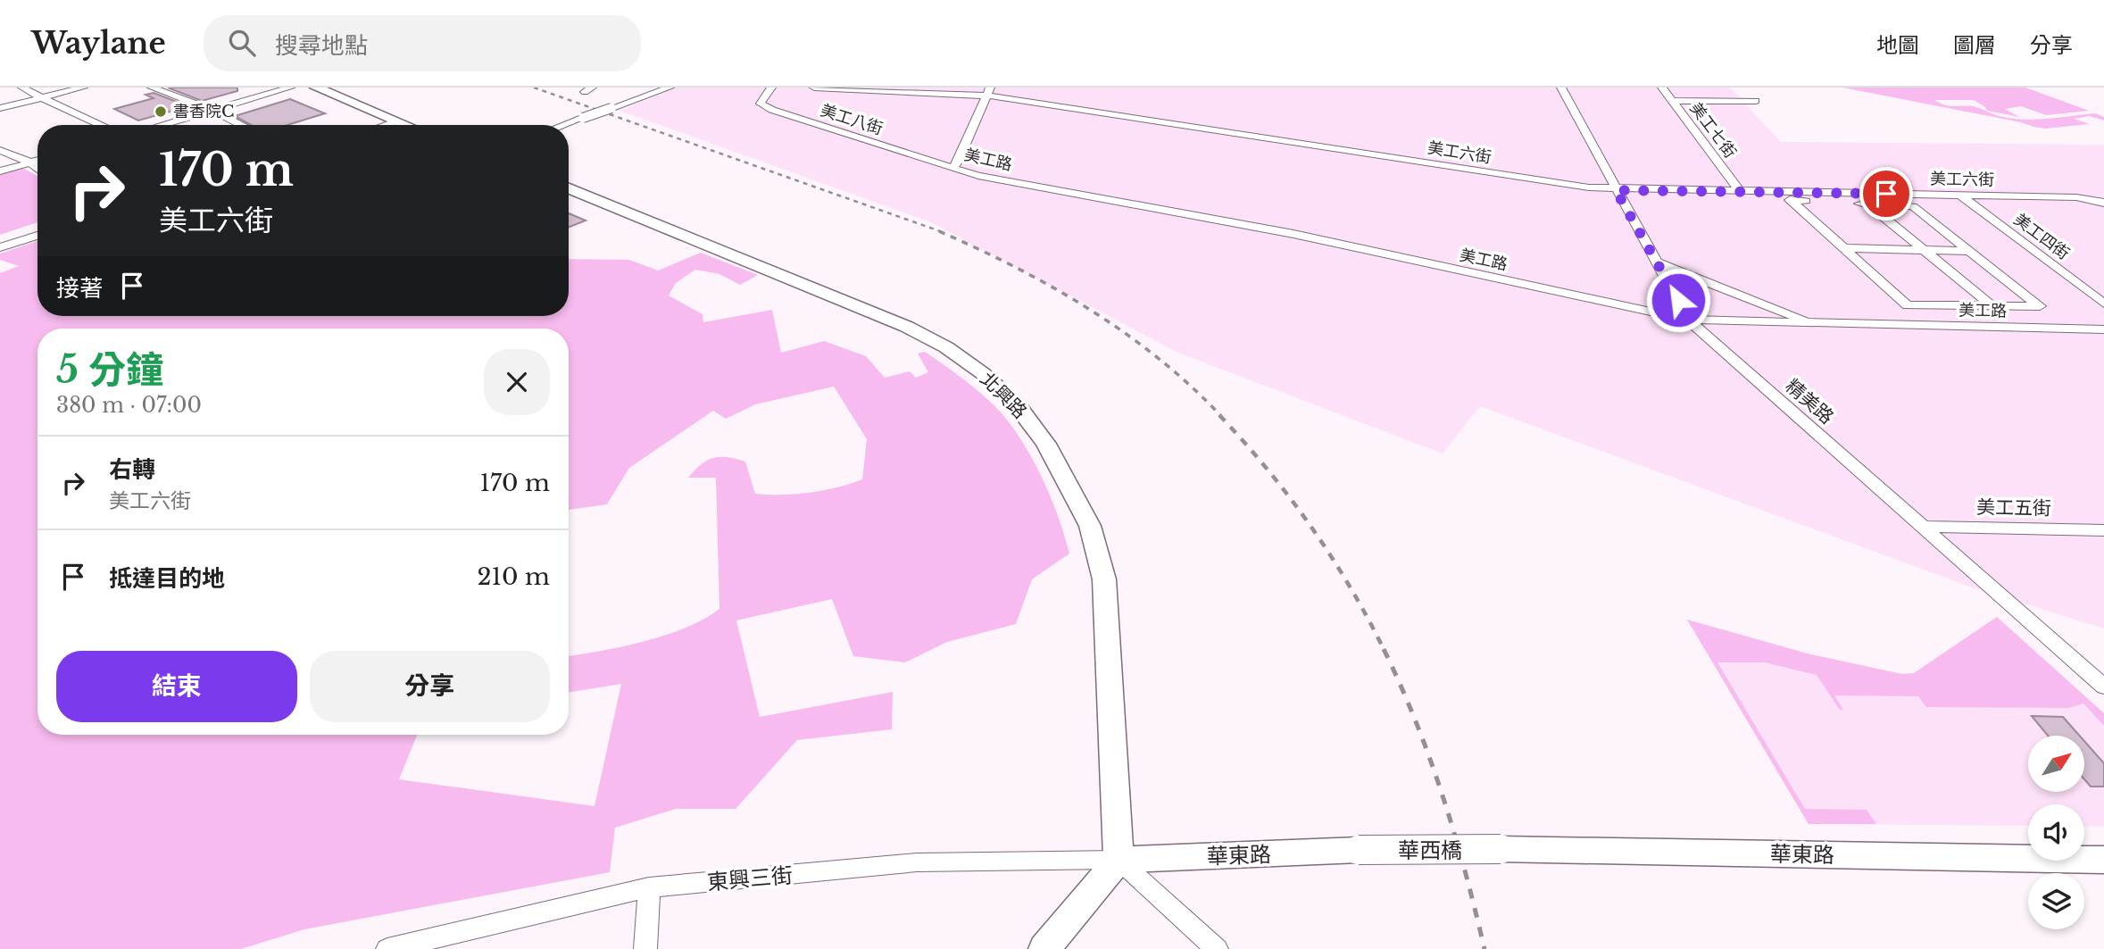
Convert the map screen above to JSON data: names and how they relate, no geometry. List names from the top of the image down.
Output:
{
  "streets": {
    "street": [
      "美工八街",
      "美工七街",
      "美工六街",
      "美工路",
      "美工四街",
      "北興路",
      "精美路",
      "美工五街",
      "華西橋",
      "華東路",
      "東興三街"
    ]
  },
  "crossings": [
    ["美工八街", "美工路"],
    ["美工七街", "美工六街"],
    ["美工六街", "美工路"],
    ["美工六街", "美工四街"],
    ["美工六街", "精美路"],
    ["美工路", "精美路"],
    ["北興路", "華東路"],
    ["北興路", "東興三街"],
    ["精美路", "美工五街"],
    ["華西橋", "華東路"],
    ["華東路", "東興三街"]
  ],
  "places": ["書香院C"],
  "north": "top right",
  "page": {
    "header": "Waylane",
    "search": "搜尋地點",
    "nav": ["地圖", "圖層", "分享"],
    "turn": ["170 m", "美工六街"],
    "then": "接著",
    "heading": ["5 分鐘", "380 m · 07:00"],
    "list": [
      {
        "name": "右轉",
        "note": "美工六街",
        "value": "170 m"
      },
      {
        "name": "抵達目的地",
        "value": "210 m"
      }
    ],
    "buttons": ["結束", "分享"]
  }
}
